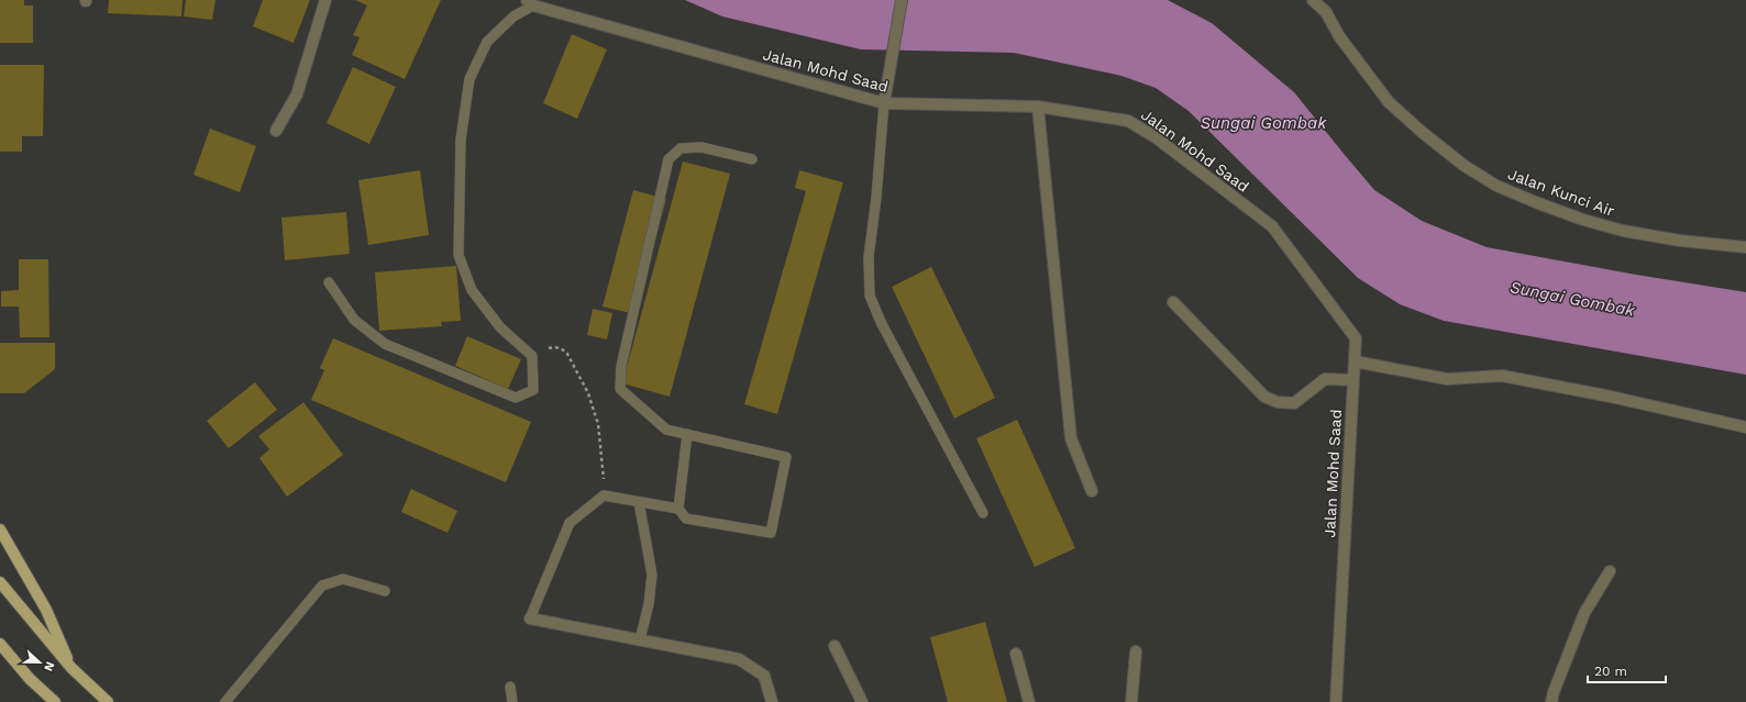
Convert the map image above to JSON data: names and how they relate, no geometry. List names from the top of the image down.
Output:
{
  "streets": {
    "street": ["Jalan Mohd Saad", "Jalan Kunci Air"]
  },
  "water": ["Sungai Gombak"],
  "scale_bar": "20 m",
  "north": "right"
}
